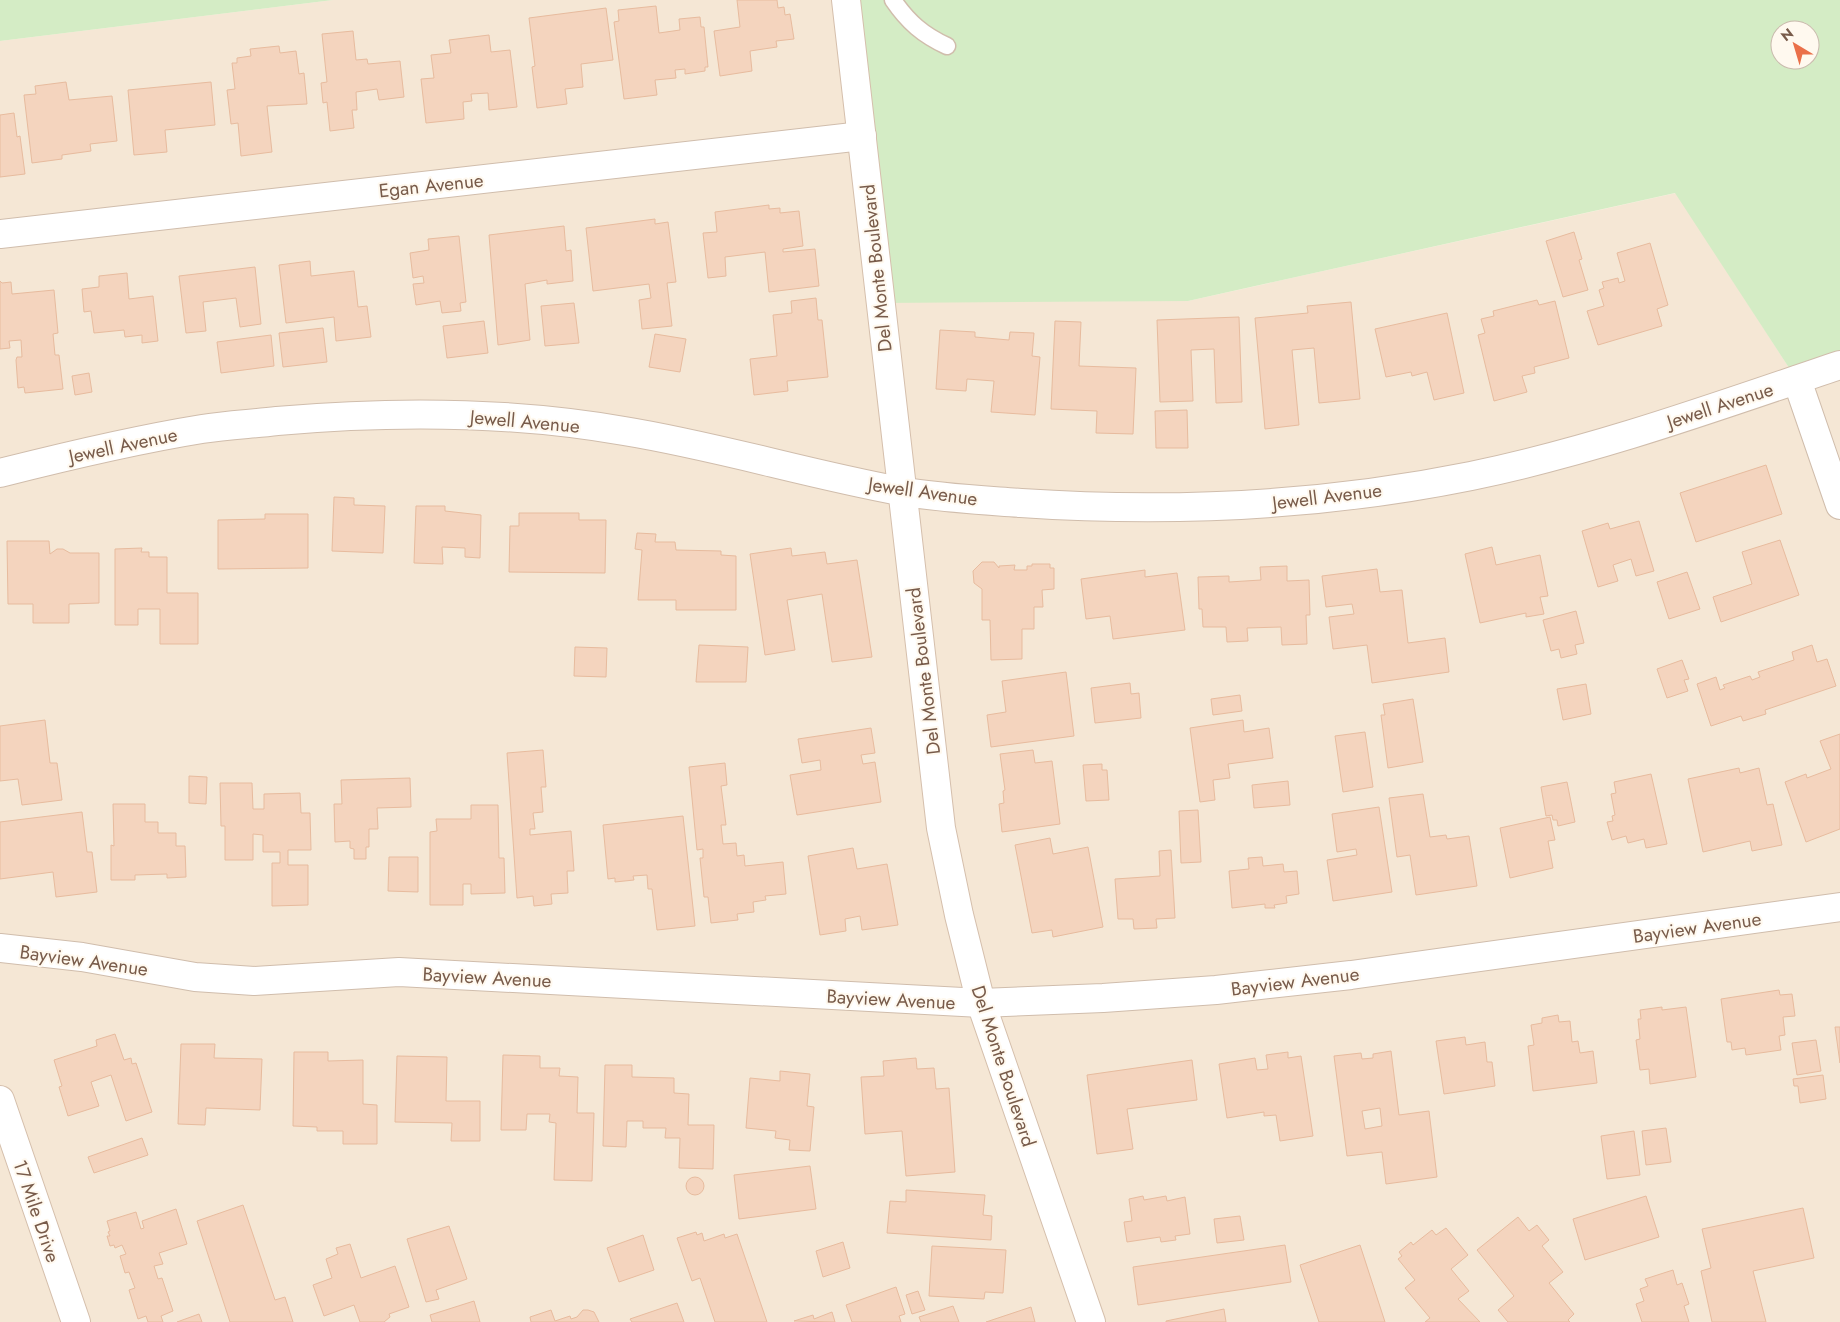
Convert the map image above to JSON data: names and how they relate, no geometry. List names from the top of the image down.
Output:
{
  "streets": {
    "street": [
      "Egan Avenue",
      "Del Monte Boulevard",
      "Jewell Avenue",
      "Bayview Avenue",
      "17 Mile Drive"
    ]
  },
  "crossings": [
    ["Egan Avenue", "Del Monte Boulevard"],
    ["Del Monte Boulevard", "Jewell Avenue"],
    ["Del Monte Boulevard", "Bayview Avenue"]
  ],
  "north": "top left"
}
